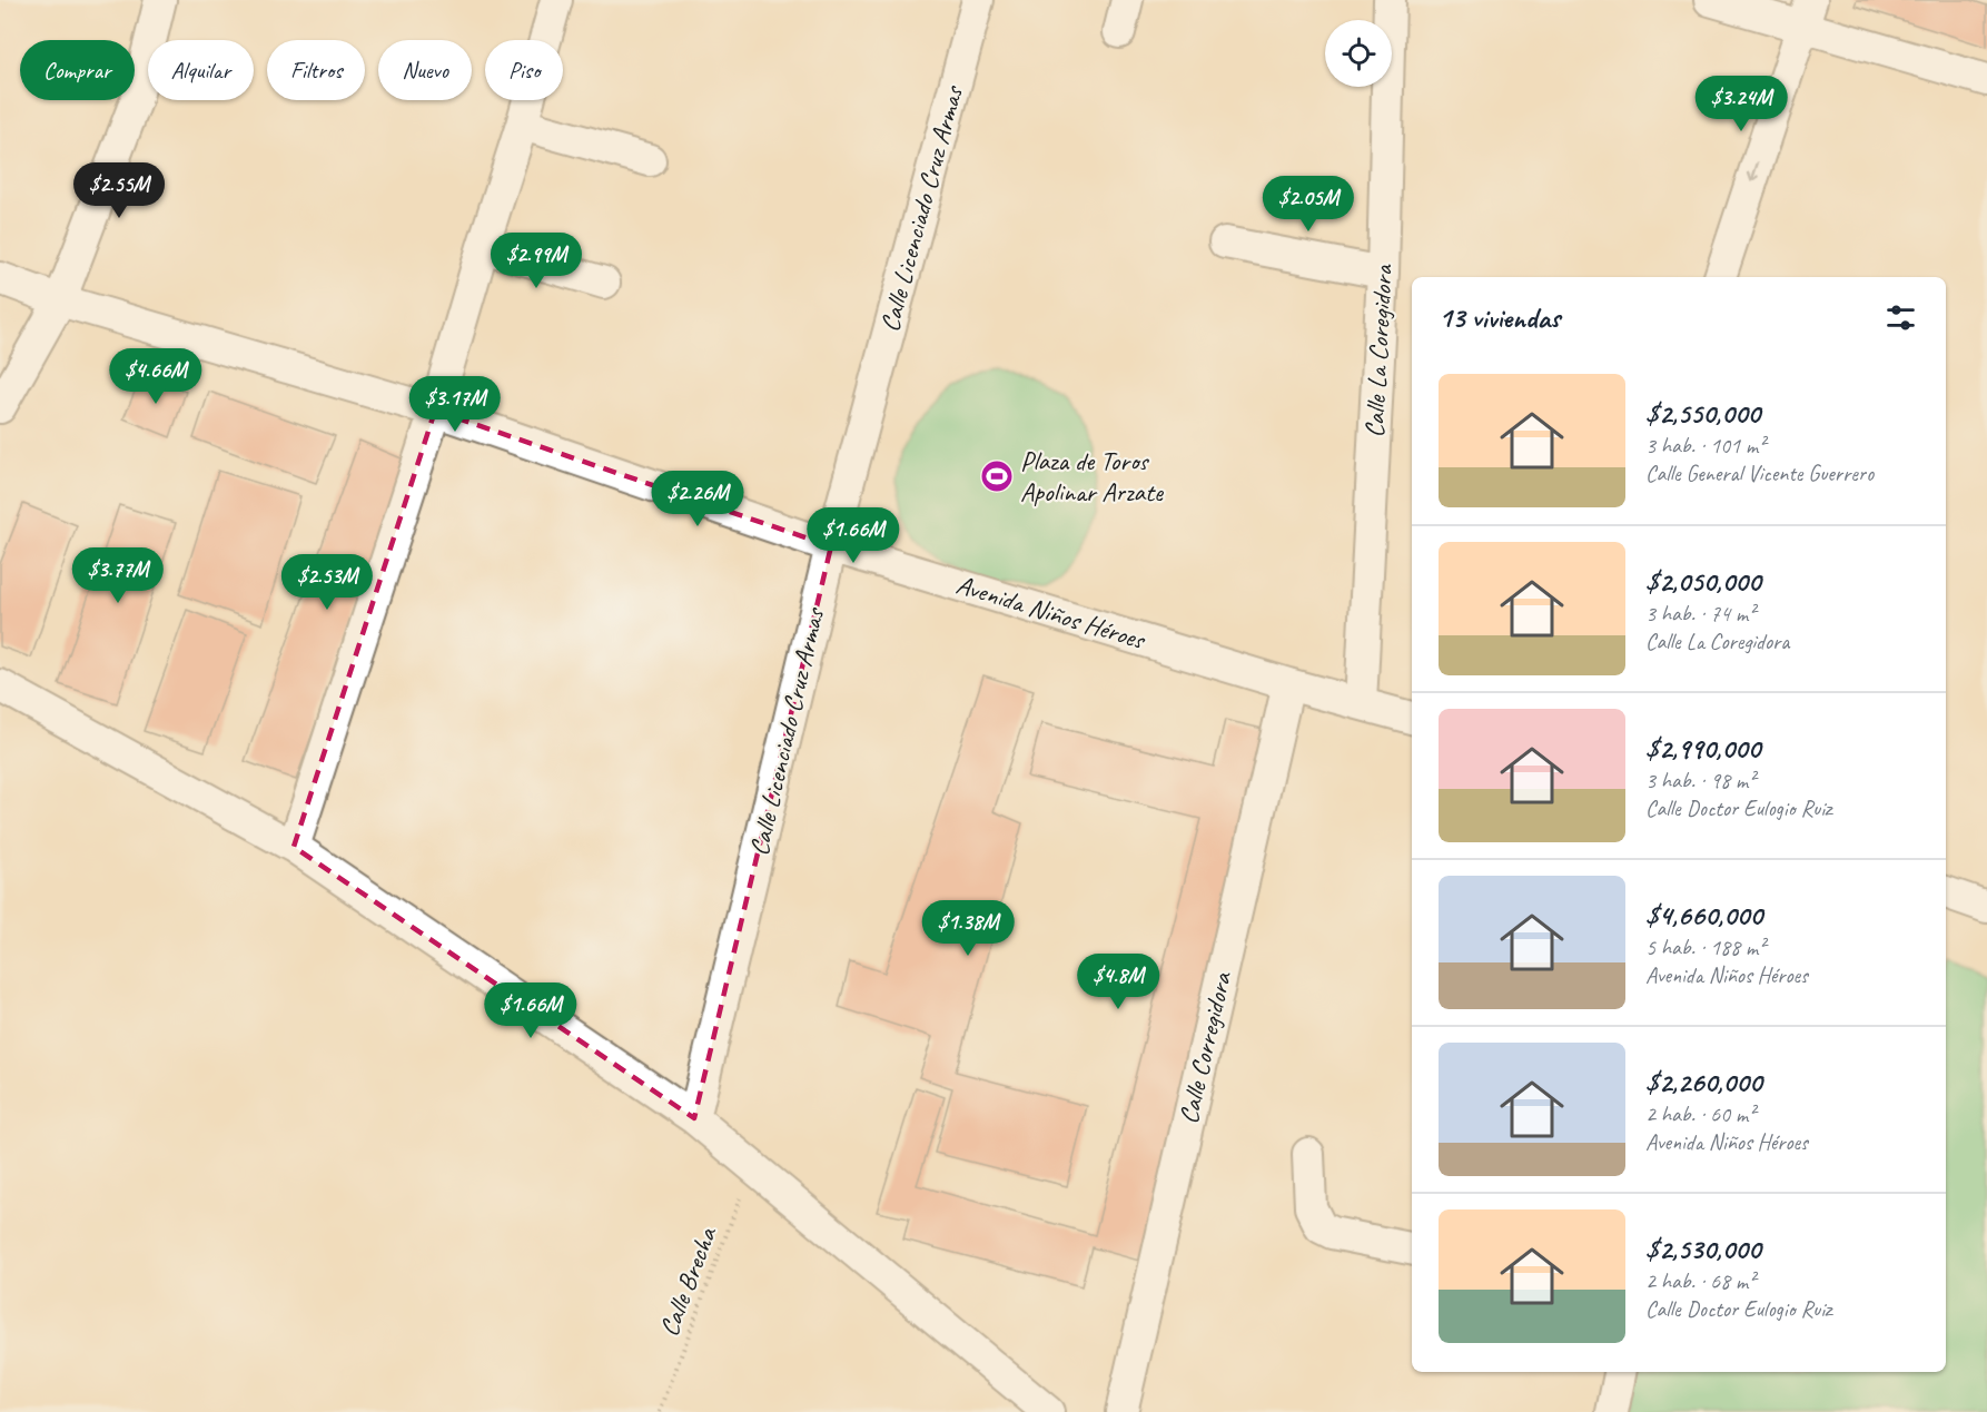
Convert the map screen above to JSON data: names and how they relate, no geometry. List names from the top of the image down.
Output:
{
  "streets": {
    "street": [
      "Calle Licenciado Cruz Armas",
      "Calle La Coregidora",
      "Avenida Niños Héroes",
      "Calle Corregidora"
    ],
    "path": ["Calle Brecha"]
  },
  "crossings": [
    ["Calle Licenciado Cruz Armas", "Avenida Niños Héroes"],
    ["Calle La Coregidora", "Avenida Niños Héroes"],
    ["Avenida Niños Héroes", "Calle Corregidora"]
  ],
  "places": {
    "sports": ["Plaza de Toros Apolinar Arzate"]
  },
  "page": {
    "chip": [
      "Comprar",
      "Alquilar",
      "Filtros",
      "Nuevo",
      "Piso"
    ],
    "price": [
      "$3.24M",
      "$2.55M",
      "$2.05M",
      "$2.99M",
      "$4.66M",
      "$3.17M",
      "$2.26M",
      "$1.66M",
      "$3.77M",
      "$2.53M",
      "$1.38M",
      "$4.8M",
      "$1.66M"
    ],
    "heading": "13 viviendas",
    "list": [
      {
        "name": "$2,550,000",
        "note": "3 hab. · 101 m² · Calle General Vicente Guerrero"
      },
      {
        "name": "$2,050,000",
        "note": "3 hab. · 74 m² · Calle La Coregidora"
      },
      {
        "name": "$2,990,000",
        "note": "3 hab. · 98 m² · Calle Doctor Eulogio Ruiz"
      },
      {
        "name": "$4,660,000",
        "note": "5 hab. · 188 m² · Avenida Niños Héroes"
      },
      {
        "name": "$2,260,000",
        "note": "2 hab. · 60 m² · Avenida Niños Héroes"
      },
      {
        "name": "$2,530,000",
        "note": "2 hab. · 68 m² · Calle Doctor Eulogio Ruiz"
      }
    ]
  }
}
